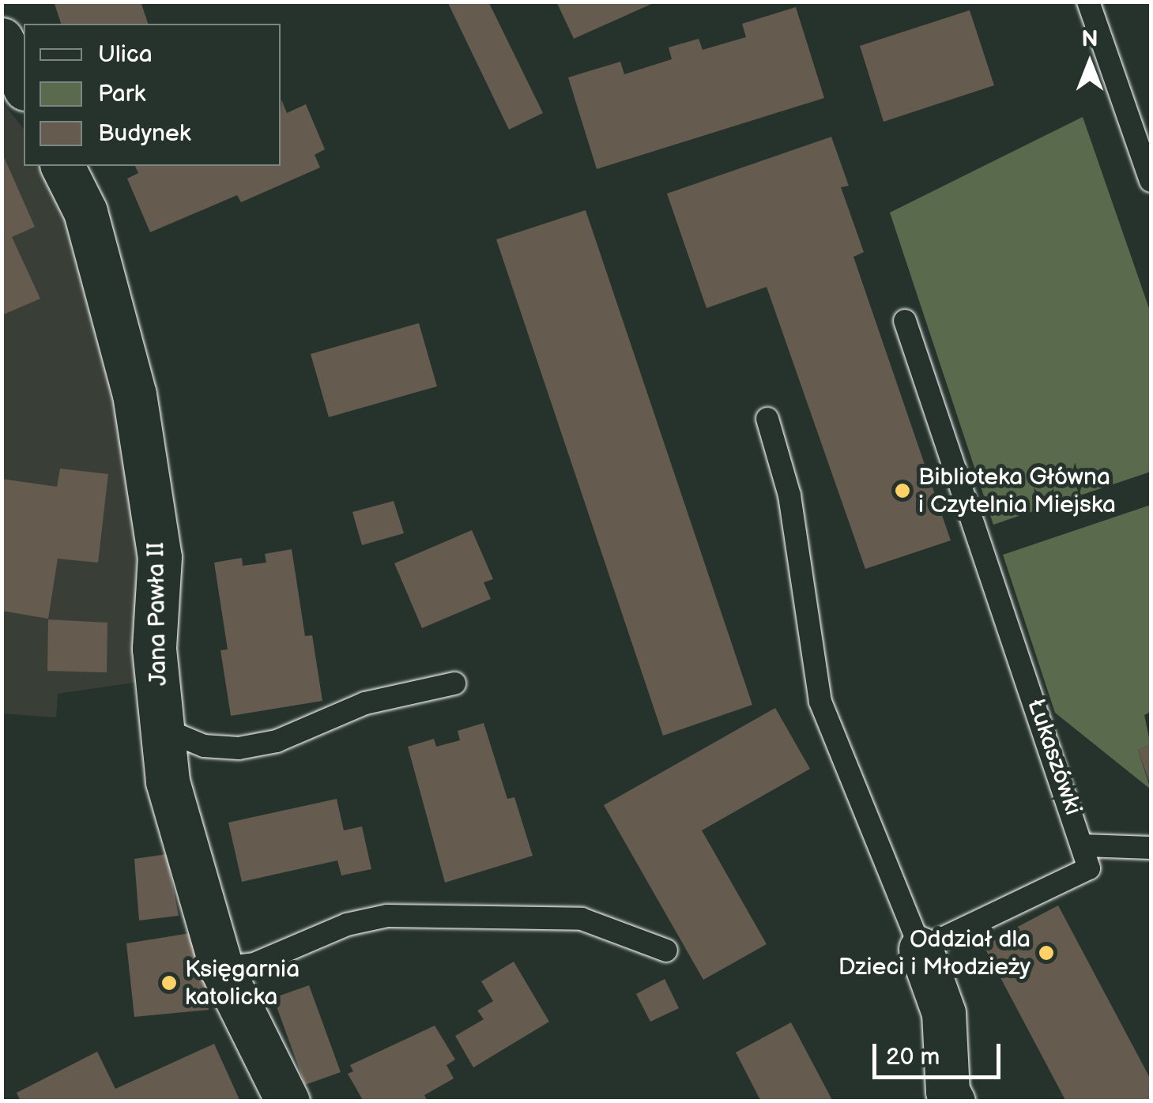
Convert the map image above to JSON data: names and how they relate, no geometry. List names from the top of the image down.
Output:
{
  "streets": {
    "street": ["Jana Pawła II"],
    "lane": ["Łukaszówki"]
  },
  "places": ["Biblioteka Główna i Czytelnia Miejska", "Oddział dla Dzieci i Młodzieży", "Księgarnia katolicka"],
  "legend": ["Ulica", "Park", "Budynek"],
  "scale_bar": "20 m",
  "north": "top"
}
